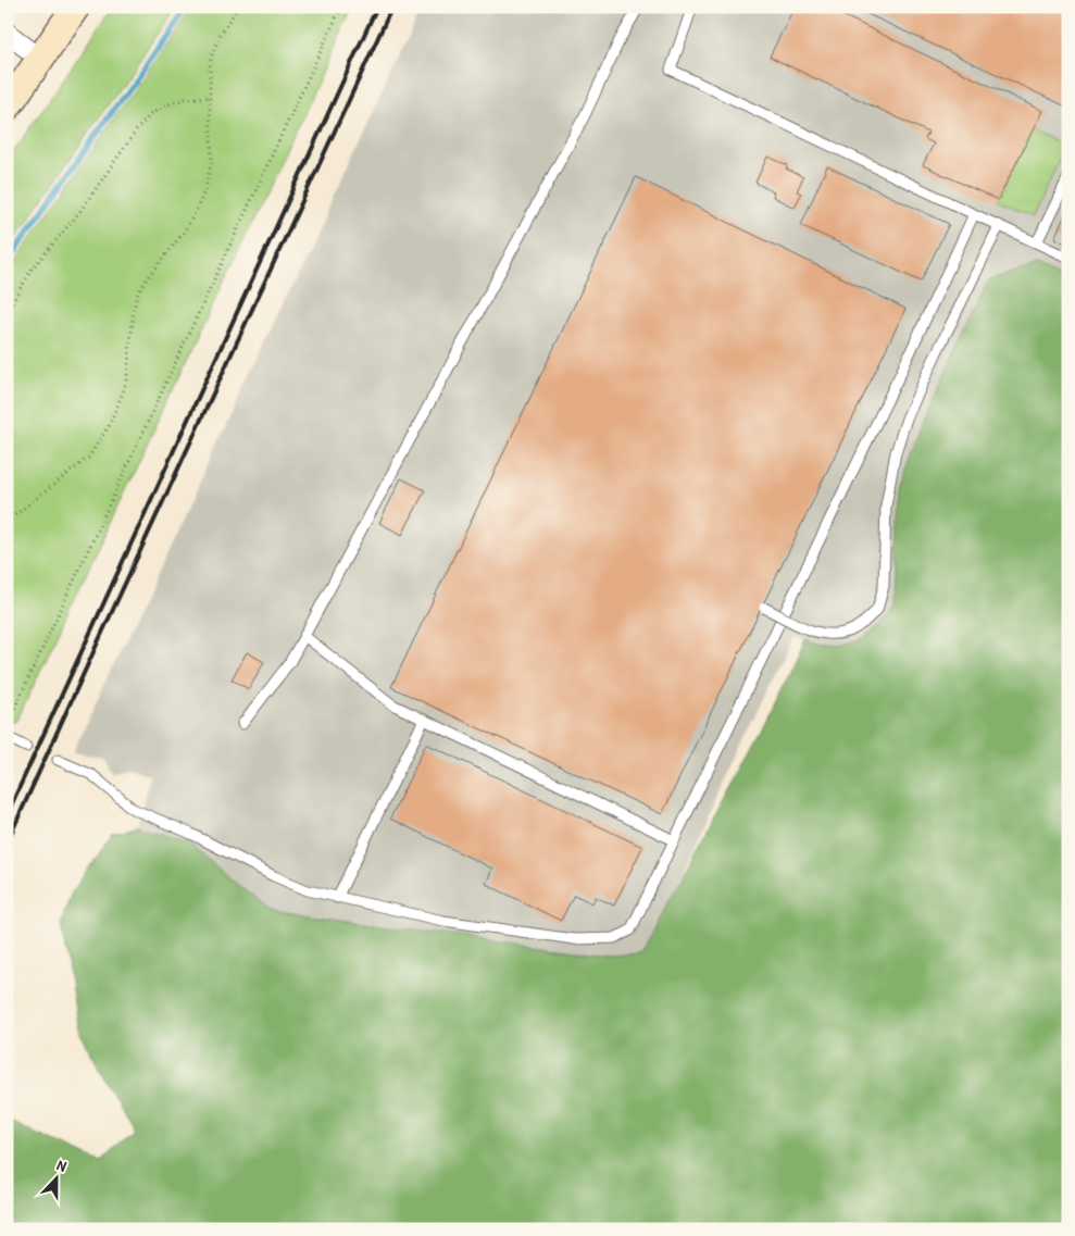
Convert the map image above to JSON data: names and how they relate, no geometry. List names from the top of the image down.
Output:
{
  "north": "top"
}
